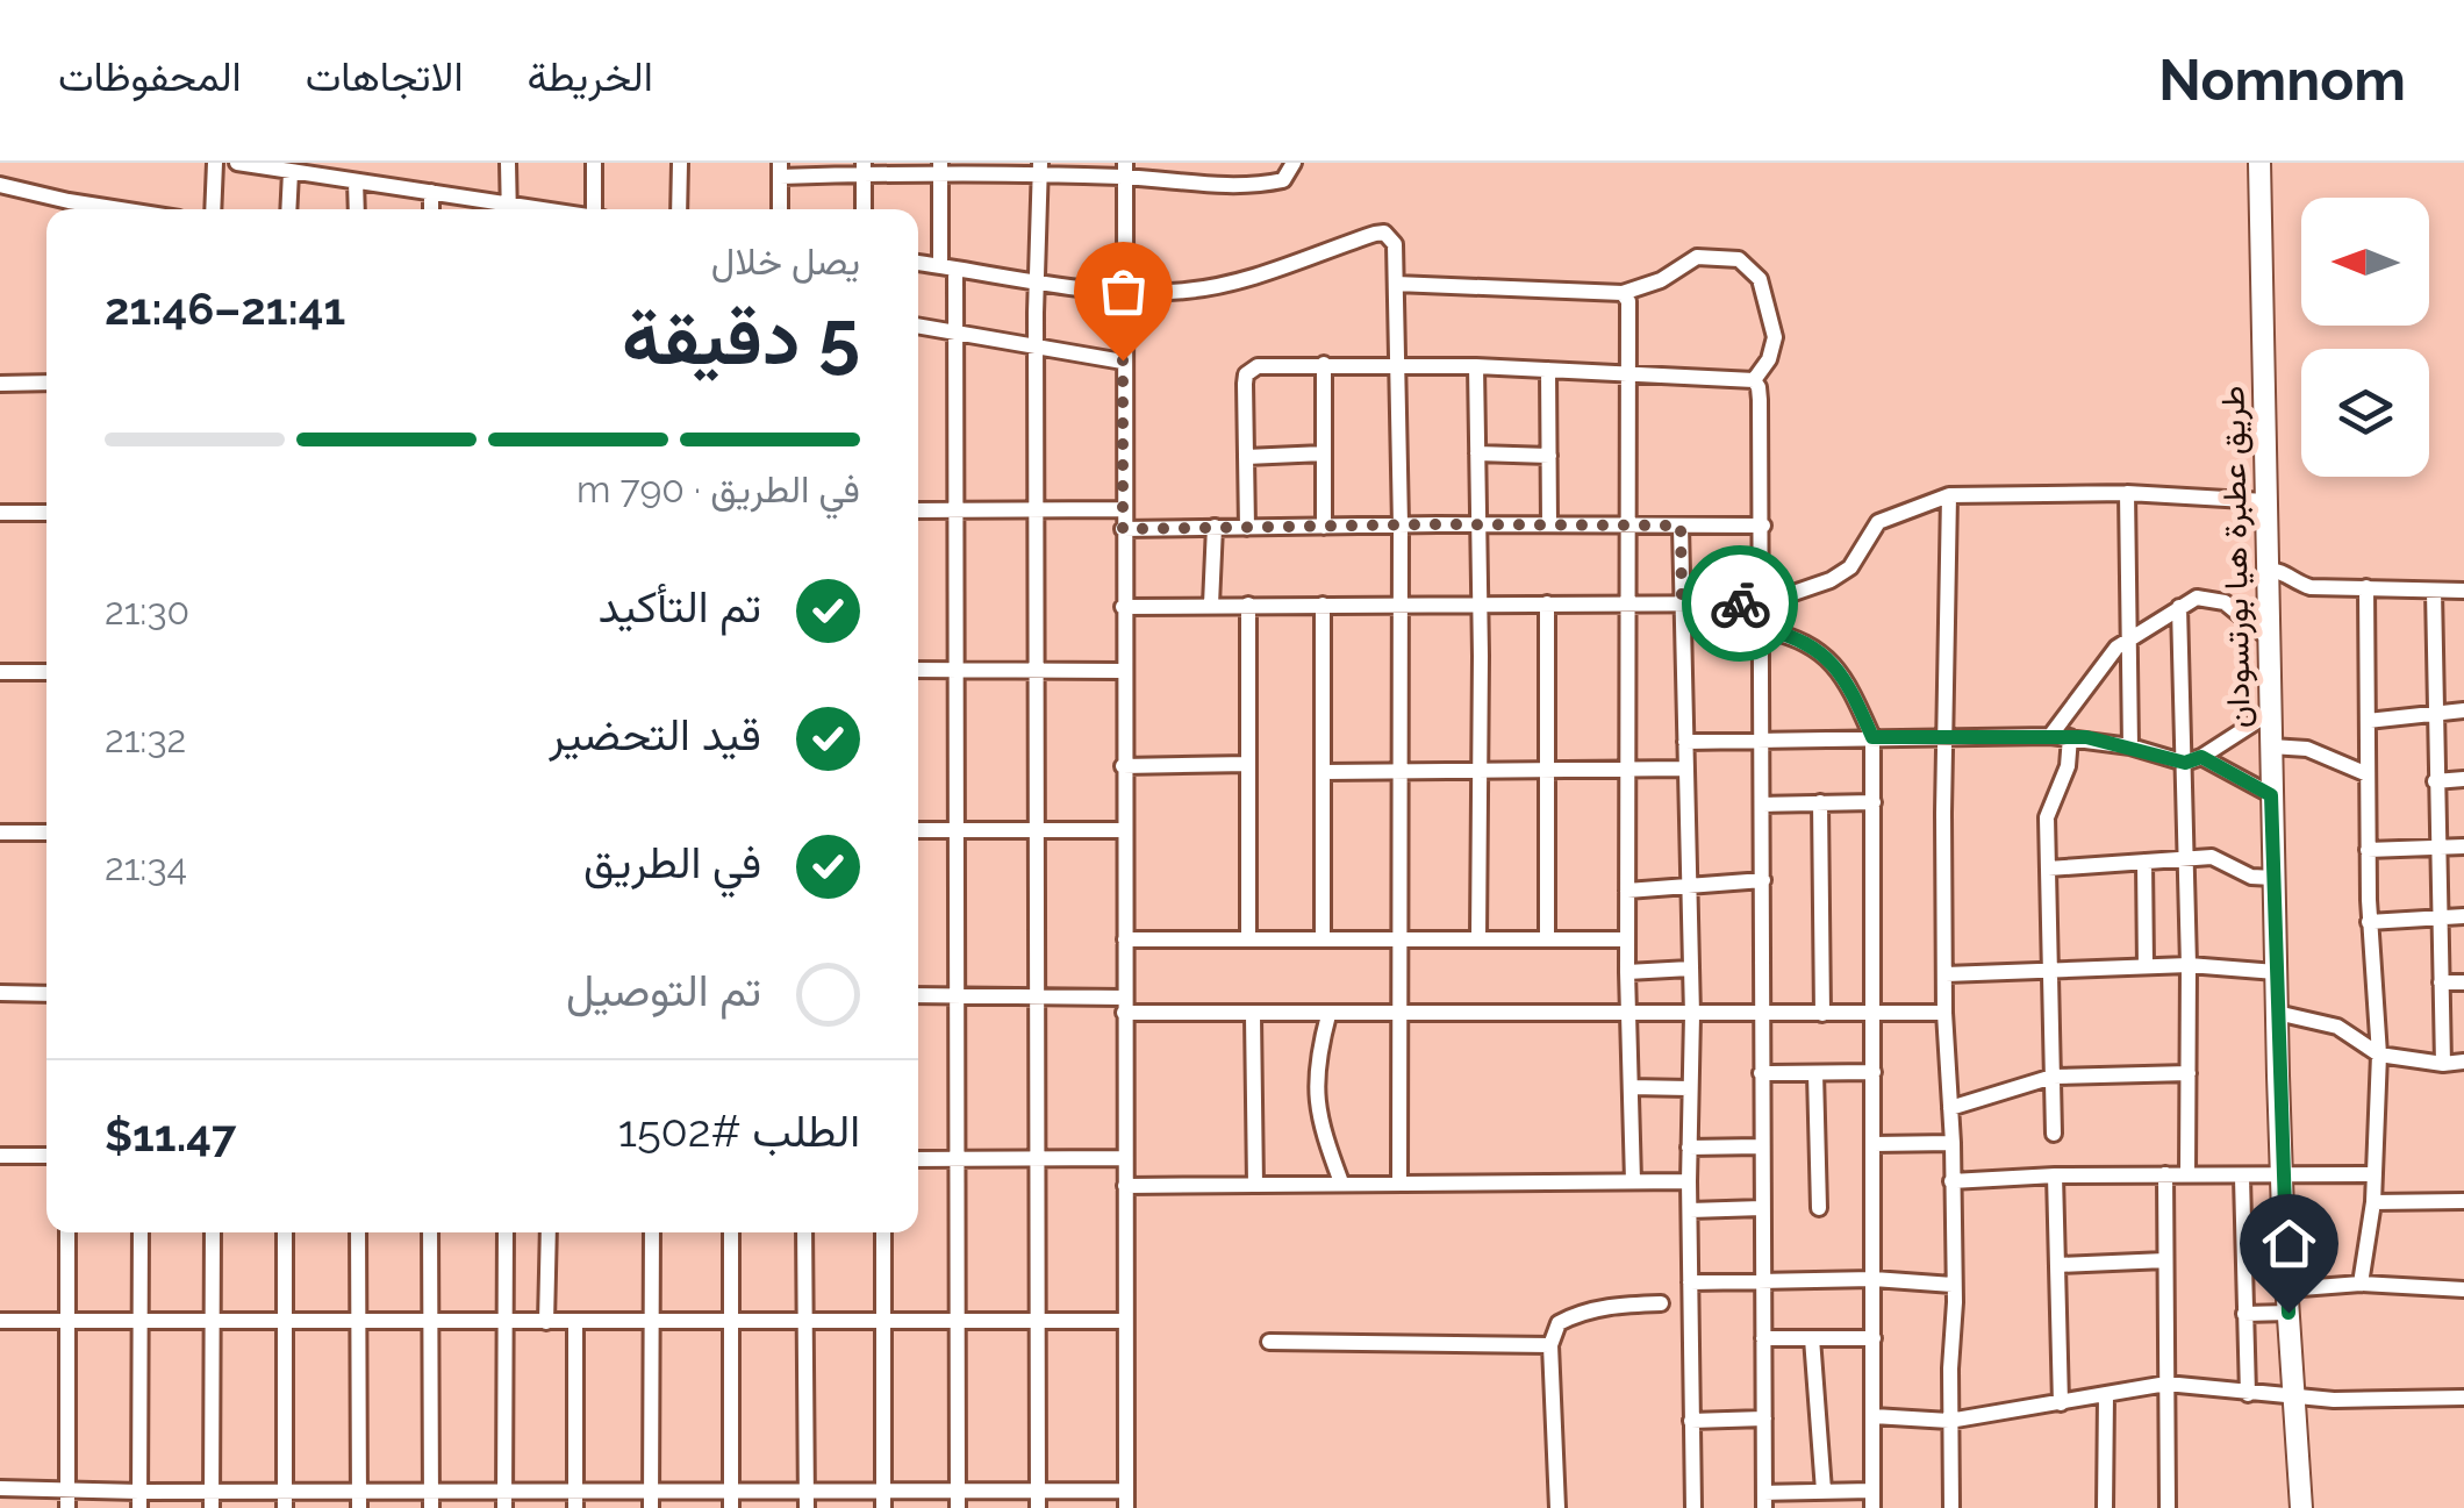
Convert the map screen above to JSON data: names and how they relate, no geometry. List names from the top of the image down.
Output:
{
  "streets": {
    "highway": ["طريق عطبرة هيا بورتسودان"]
  },
  "north": "left",
  "page": {
    "header": "Nomnom",
    "nav": ["الخريطة", "الاتجاهات", "المحفوظات"],
    "heading": ["5 دقيقة", "يصل خلال", "21:41–21:46"],
    "panel": ["الطلب #1502", "$11.47"],
    "bar": "في الطريق · 790 m",
    "list": [
      ["تم التأكيد", "21:30"],
      ["قيد التحضير", "21:32"],
      ["في الطريق", "21:34"],
      "تم التوصيل"
    ]
  }
}
